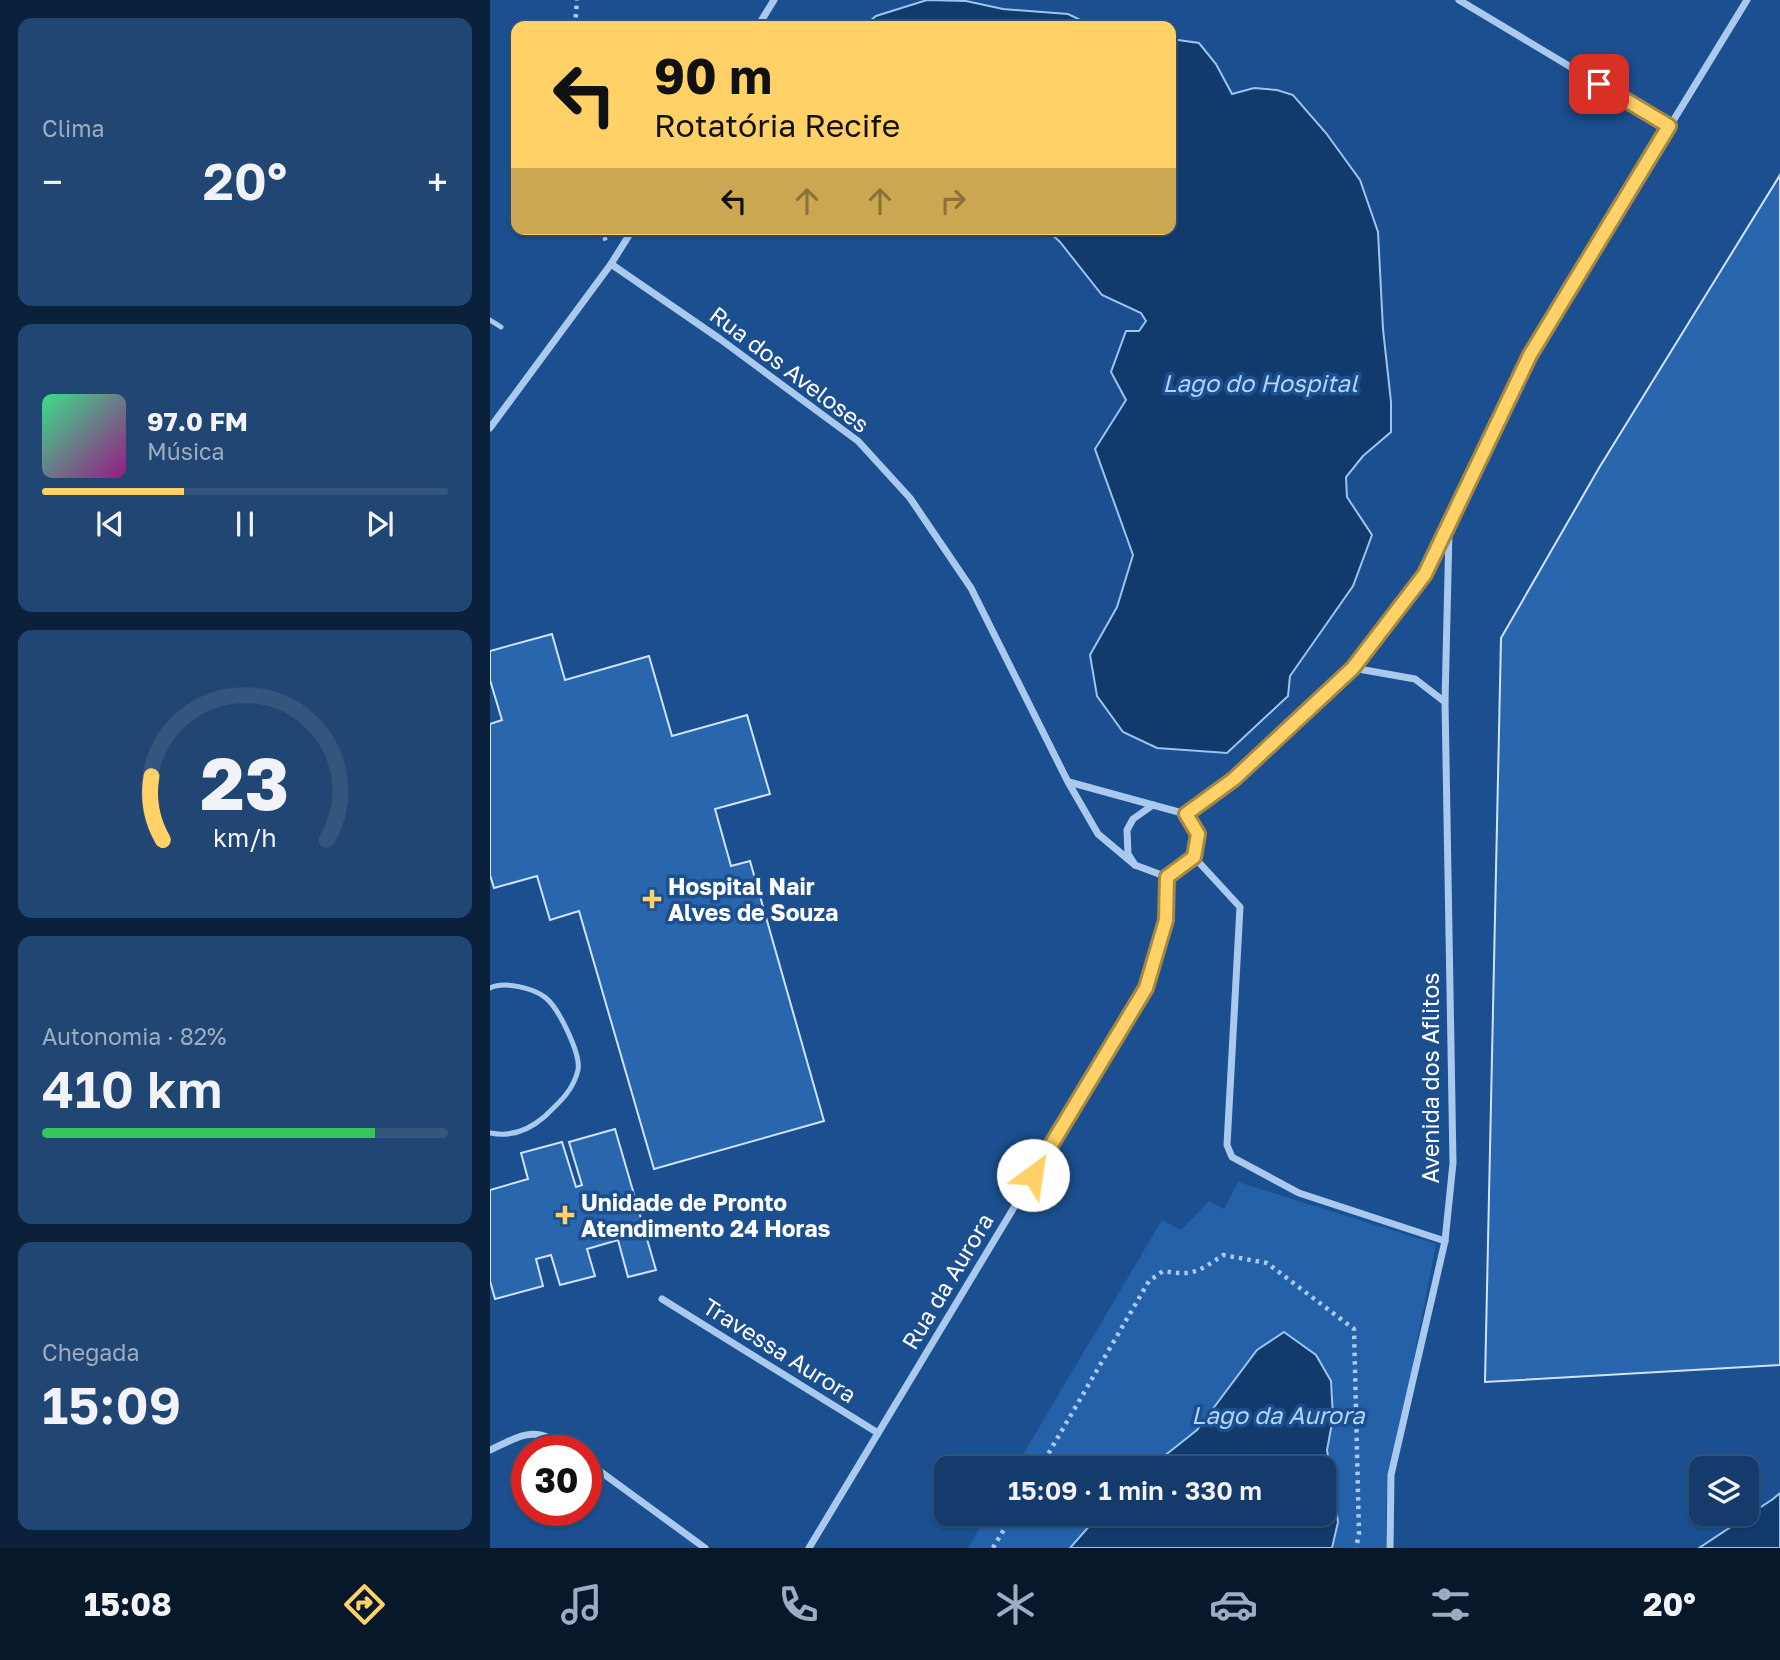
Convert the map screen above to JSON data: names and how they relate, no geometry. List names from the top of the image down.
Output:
{
  "streets": {
    "street": [
      "Rua dos Aveloses",
      "Avenida dos Aflitos",
      "Rua da Aurora",
      "Travessa Aurora"
    ]
  },
  "crossings": [
    ["Rua dos Aveloses", "Rua da Aurora"],
    ["Rua da Aurora", "Travessa Aurora"]
  ],
  "water": ["Lago do Hospital", "Lago da Aurora"],
  "places": {
    "health": ["Hospital Nair Alves de Souza", "Unidade de Pronto Atendimento 24 Horas"]
  },
  "page": {
    "tile": [
      "Clima",
      ["Autonomia · 82%", "410 km"],
      ["Chegada", "15:09"]
    ],
    "turn": ["90 m", "Rotatória Recife"],
    "heat": ["−", "20°", "+"],
    "song": ["97.0 FM", "Música"],
    "limit": "30",
    "trip": "15:09 · 1 min · 330 m",
    "tabs": ["15:08", "20°"],
    "gauge": ["23", "km/h"]
  }
}
